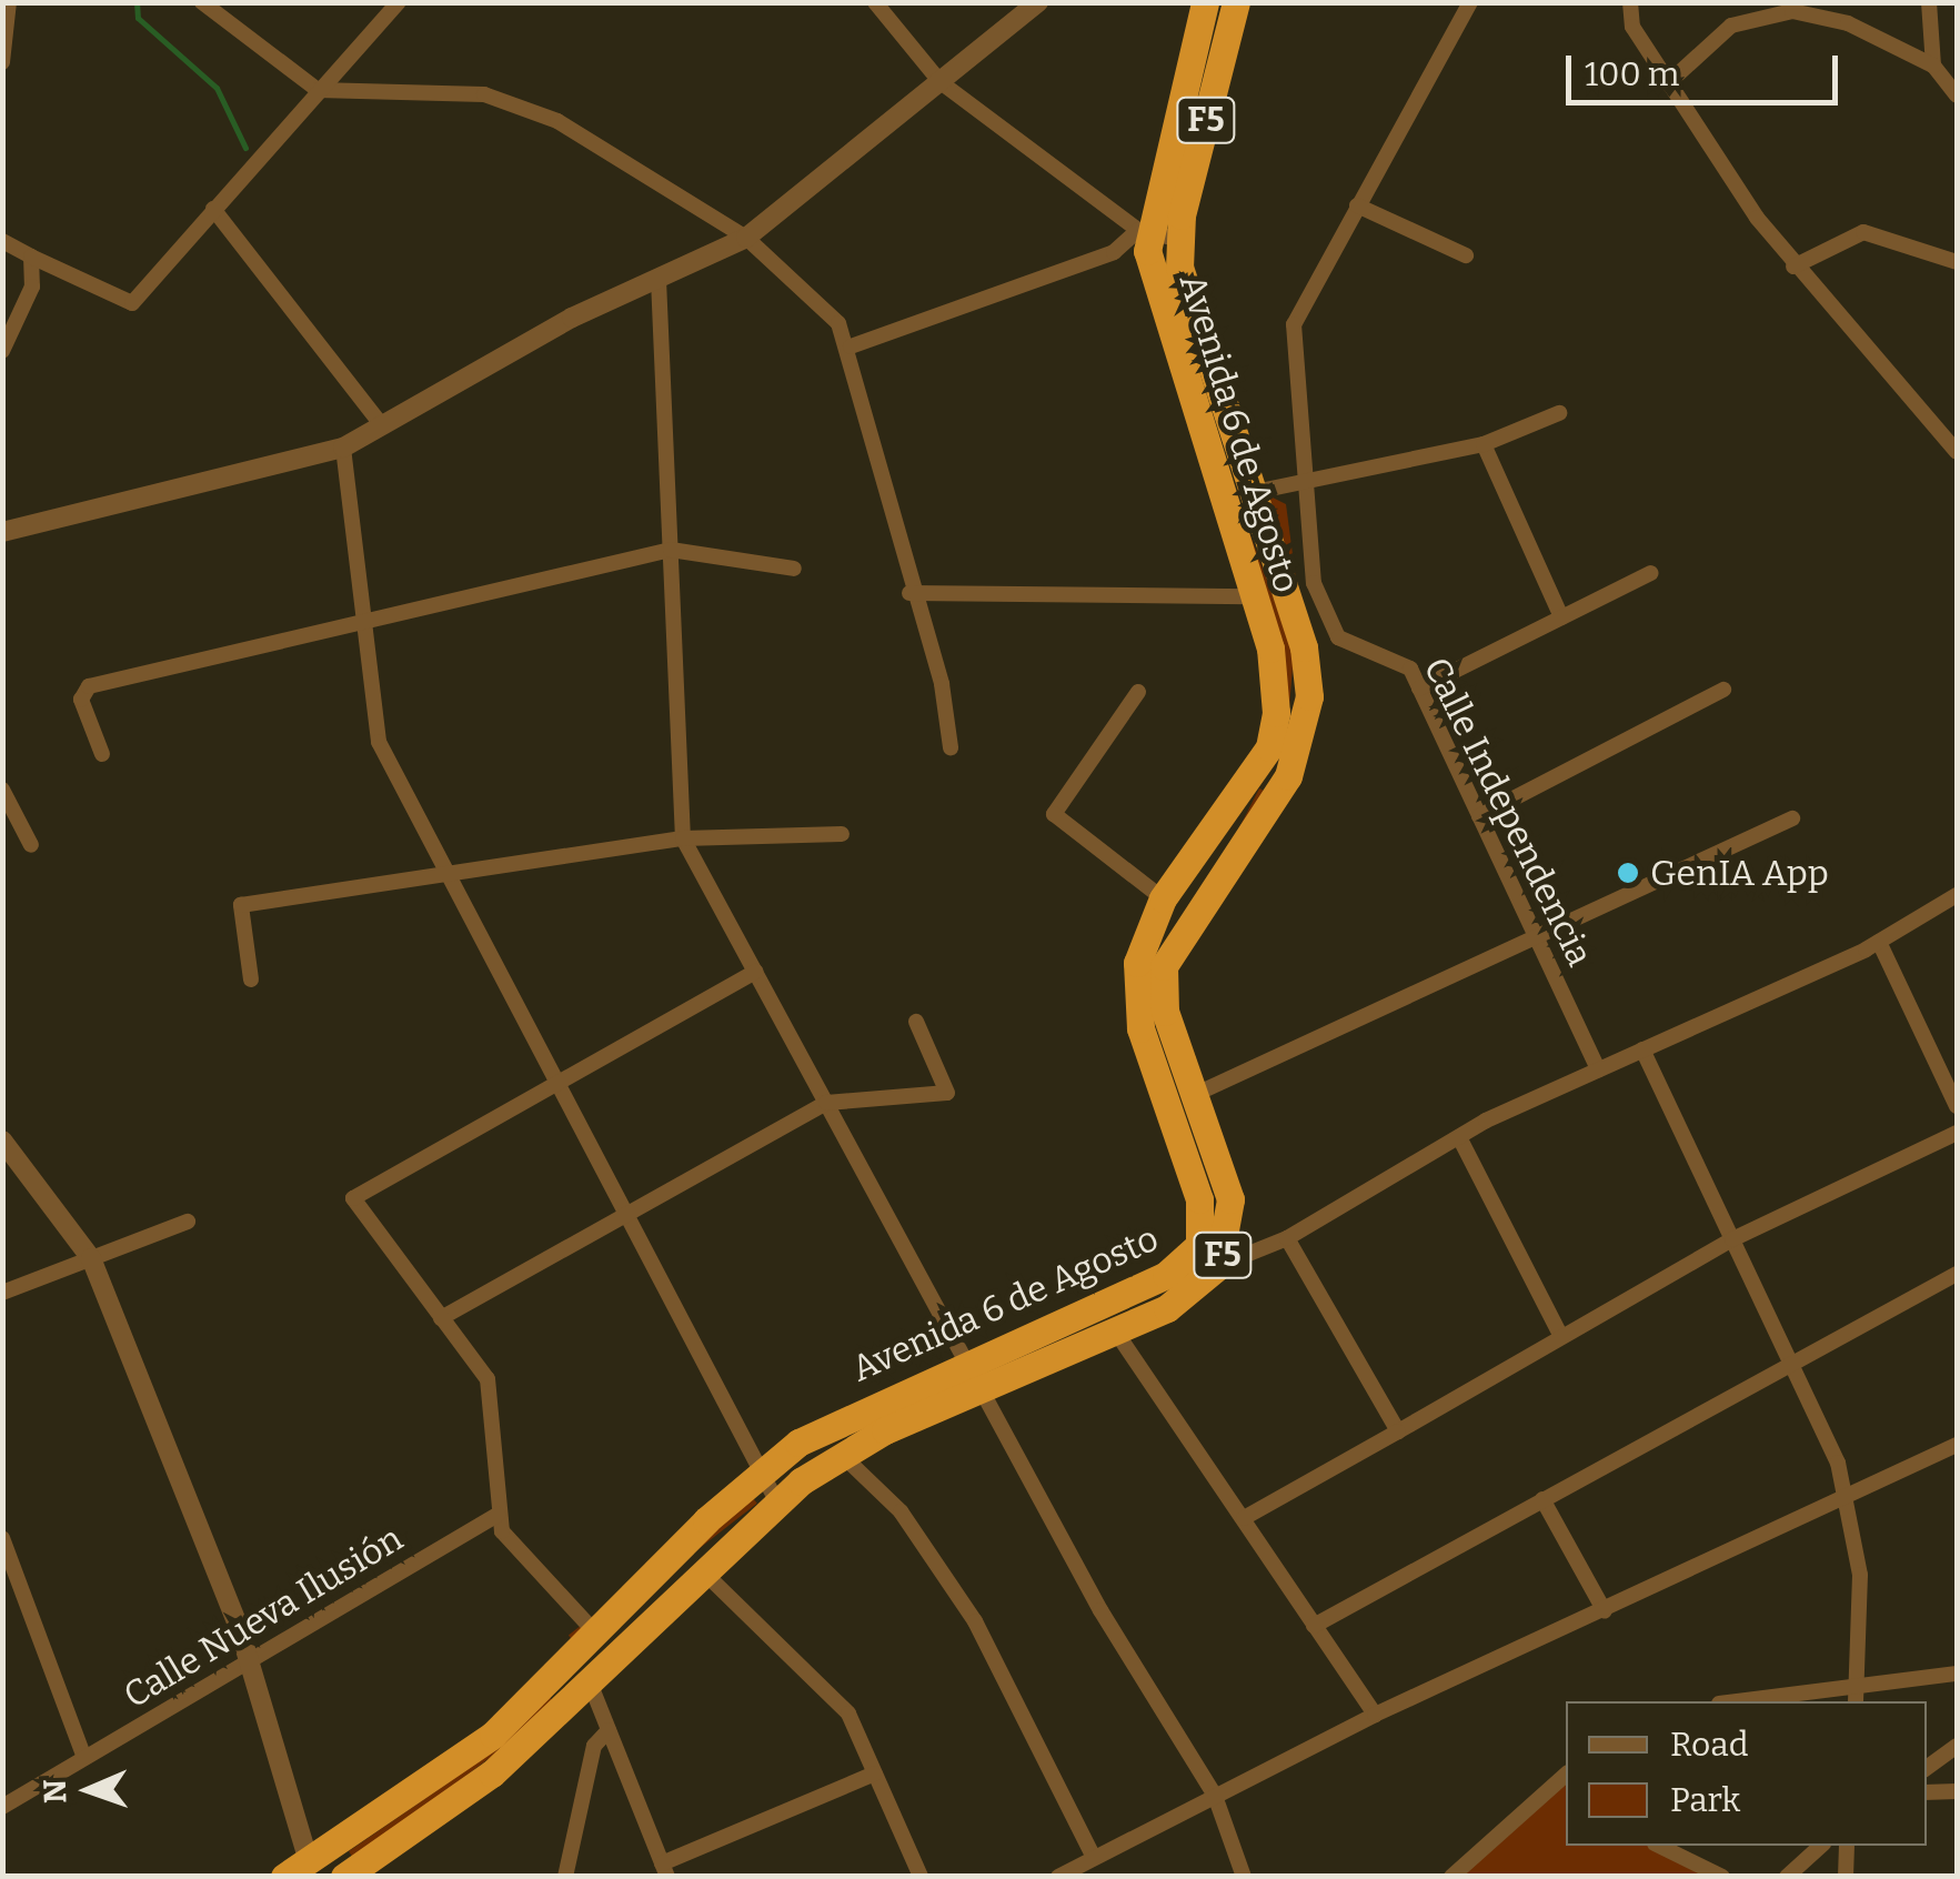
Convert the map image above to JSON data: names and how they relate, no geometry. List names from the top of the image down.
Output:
{
  "streets": {
    "highway": ["F5", "Avenida 6 de Agosto"],
    "street": ["Calle Independencia", "Calle Nueva Ilusión"]
  },
  "places": ["GenIA App"],
  "legend": ["Road", "Park"],
  "scale_bar": "100 m",
  "north": "left"
}
